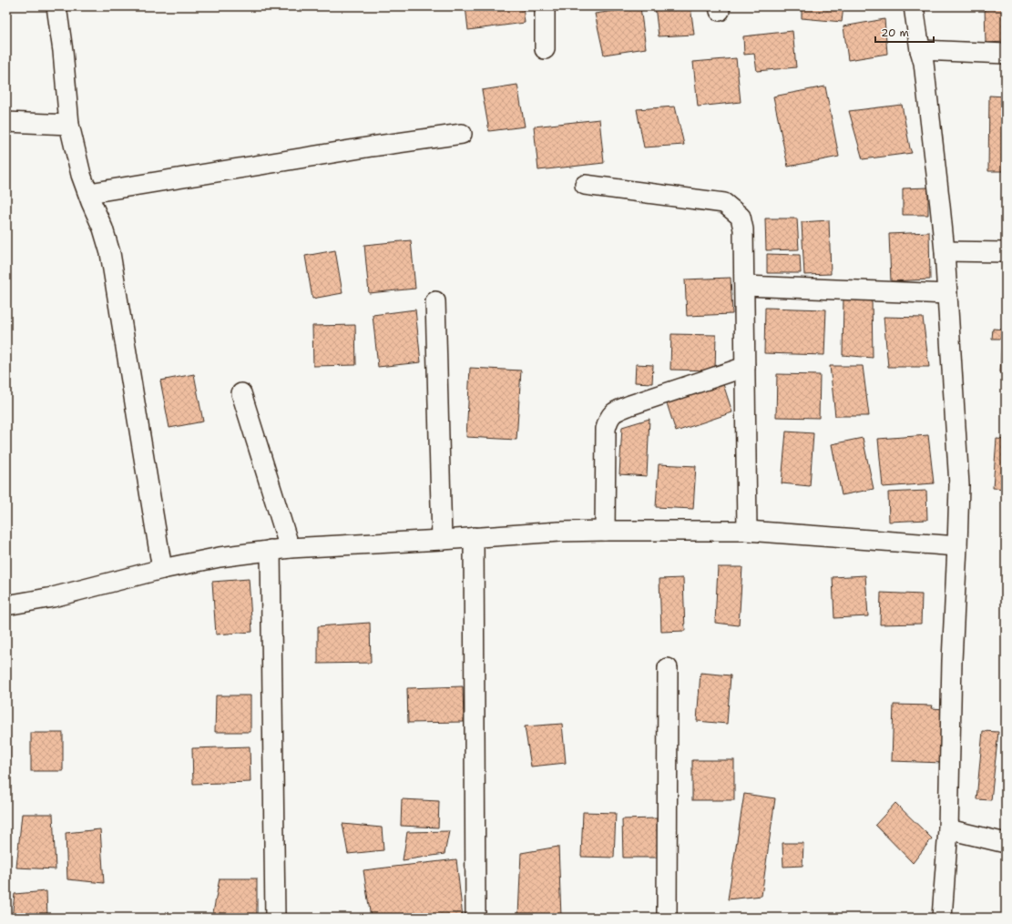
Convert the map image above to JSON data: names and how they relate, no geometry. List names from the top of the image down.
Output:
{
  "scale_bar": "20 m"
}
